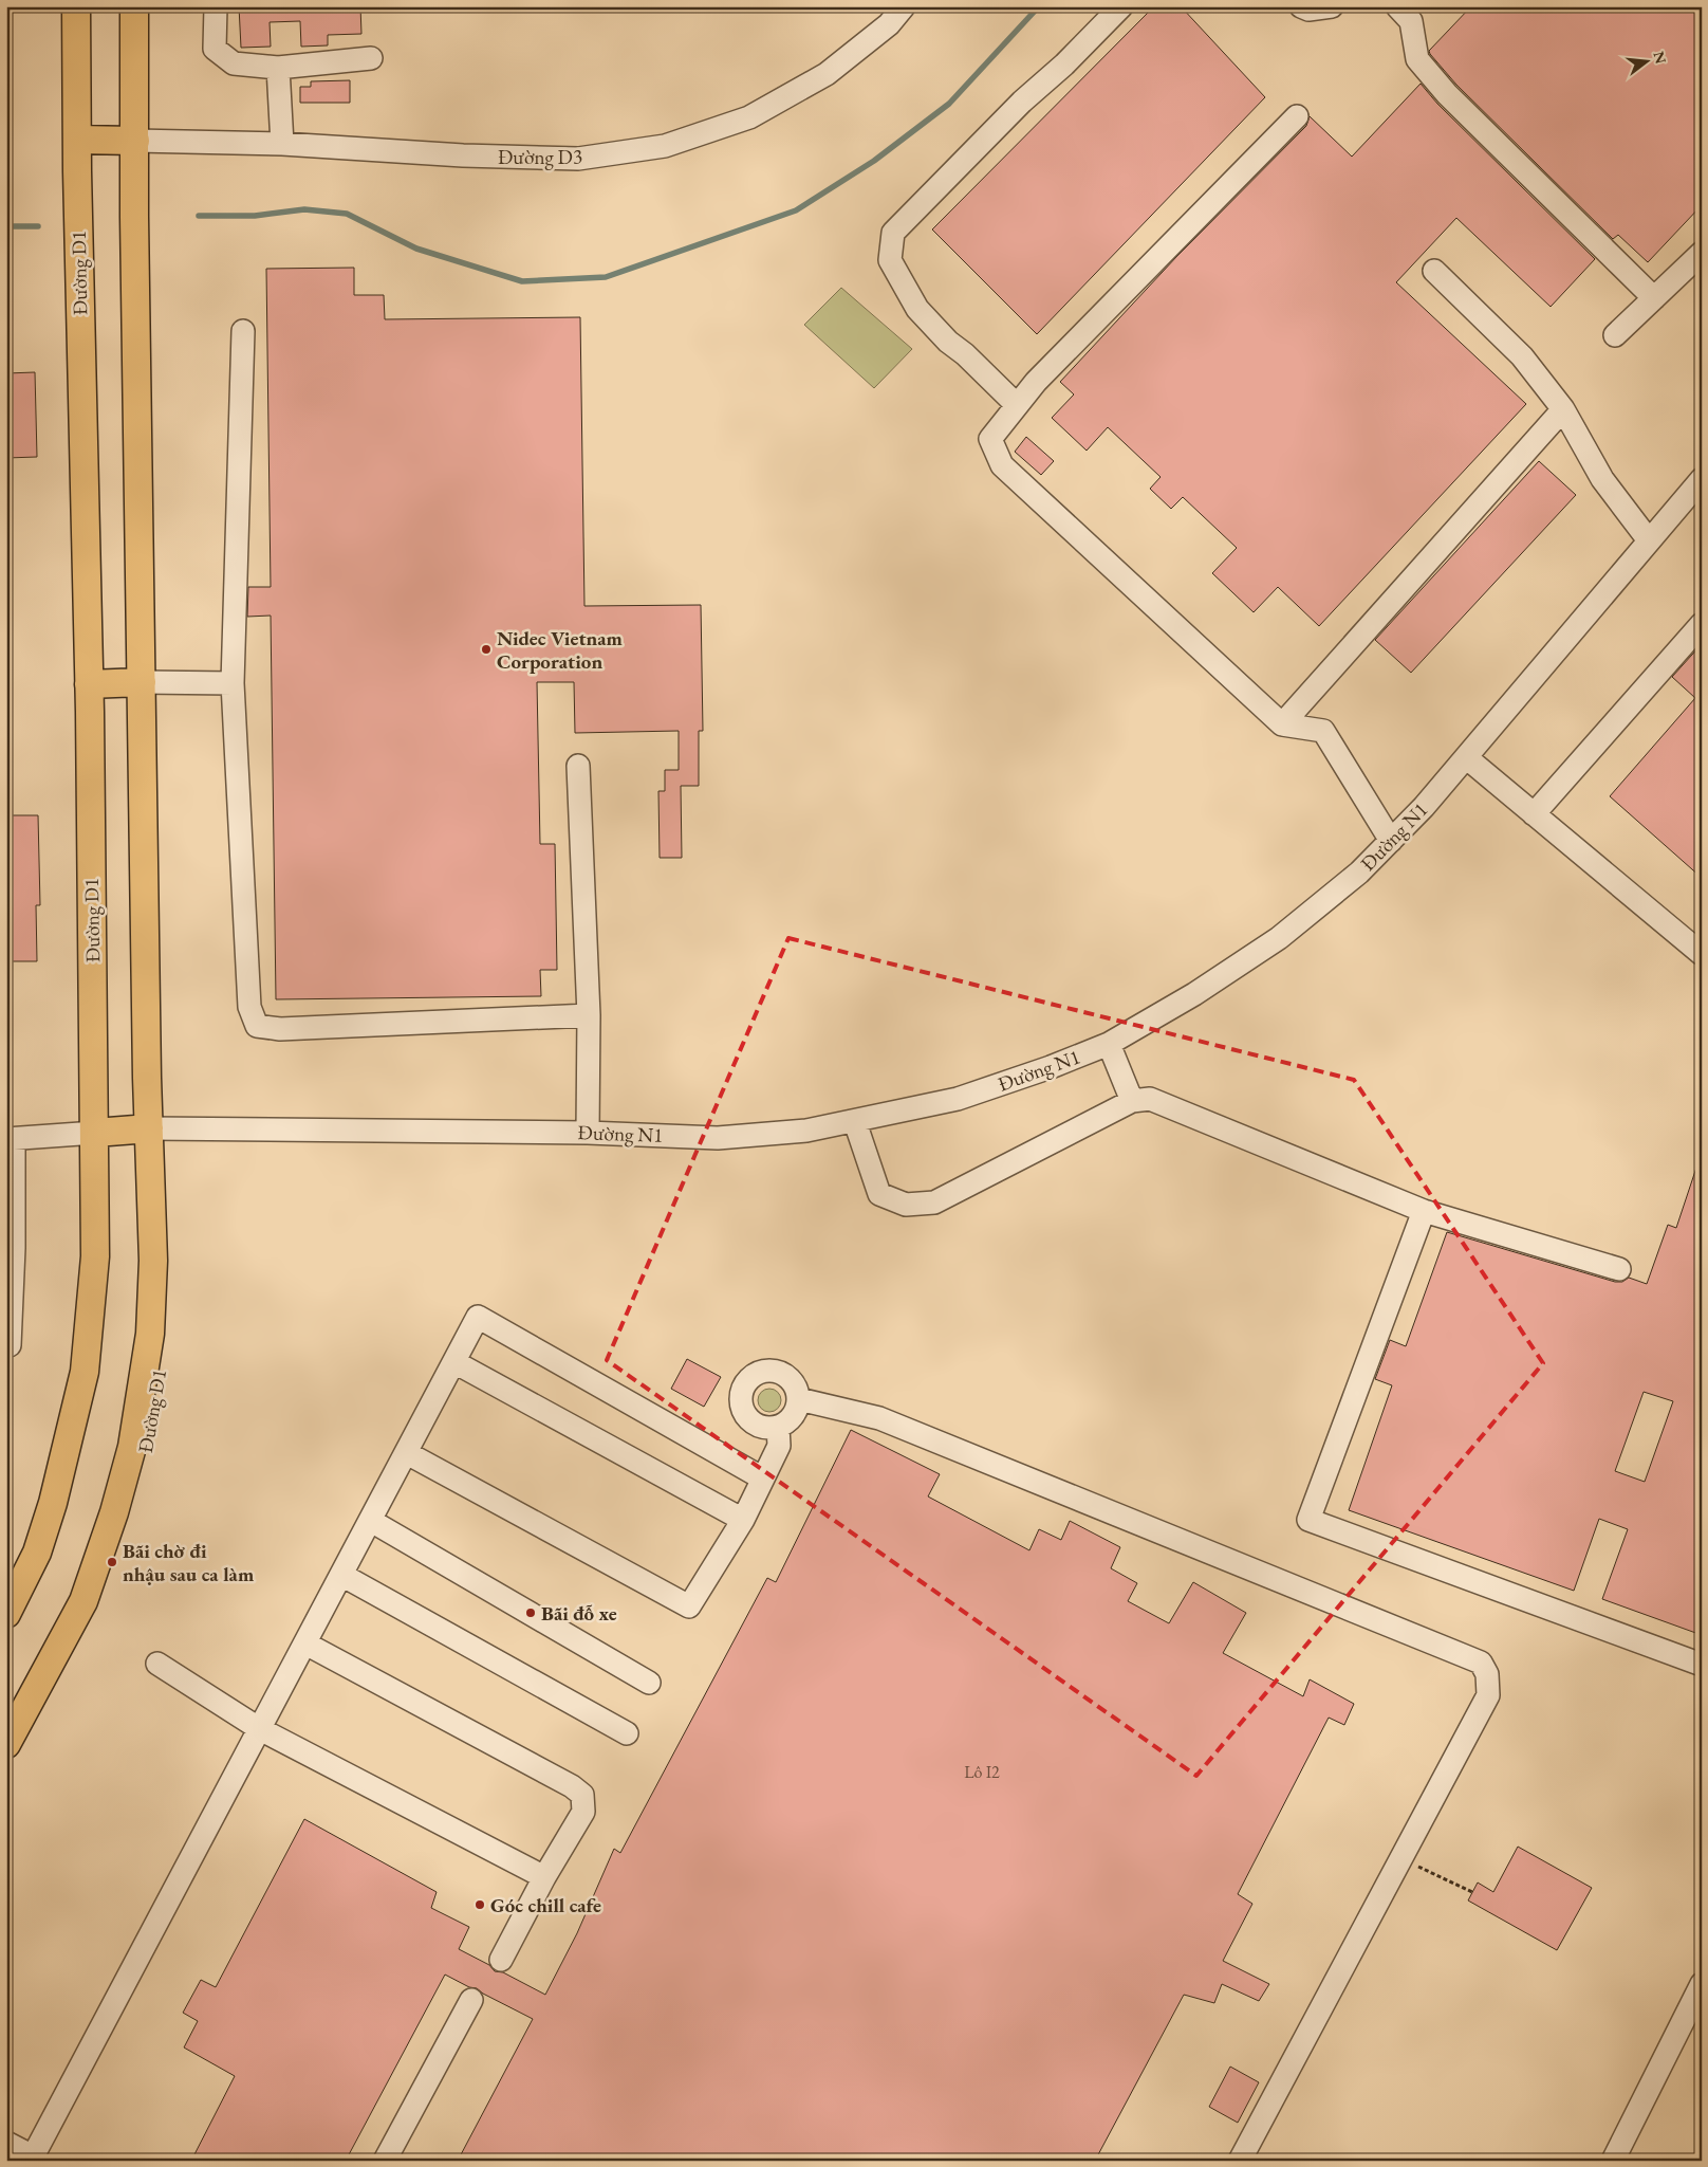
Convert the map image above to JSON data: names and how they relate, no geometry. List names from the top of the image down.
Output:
{
  "streets": {
    "main road": ["Đường D1"],
    "street": ["Đường D3", "Đường N1"]
  },
  "crossings": [
    ["Đường D3", "Đường D1"],
    ["Đường D1", "Đường N1"]
  ],
  "places": [
    "Nidec Vietnam Corporation",
    "Bãi chờ đi nhậu sau ca làm",
    "Bãi đỗ xe",
    "Góc chill cafe"
  ],
  "house_numbers": ["Lô I2"],
  "north": "right"
}
